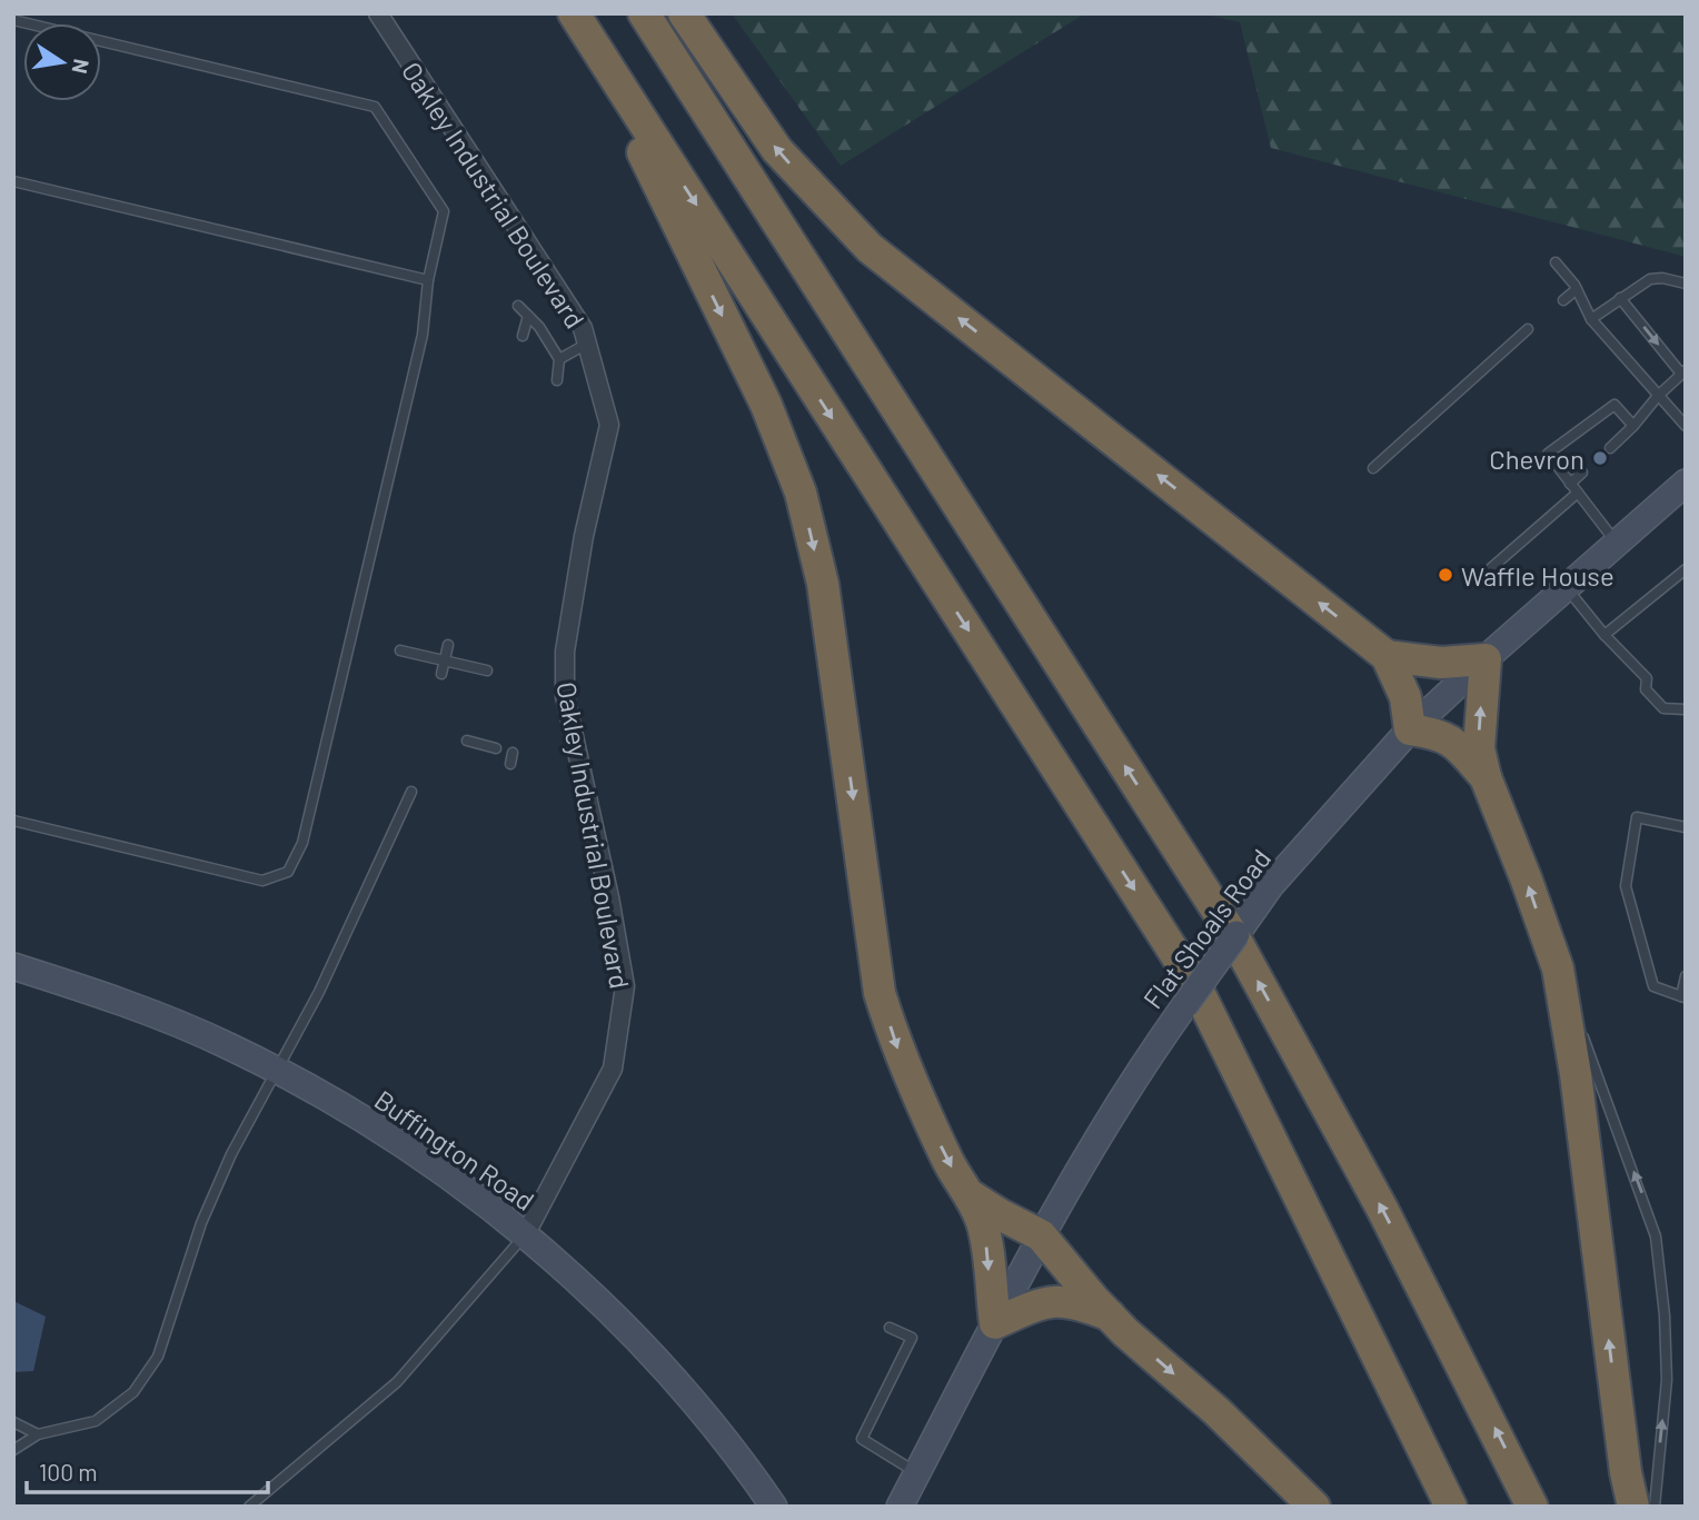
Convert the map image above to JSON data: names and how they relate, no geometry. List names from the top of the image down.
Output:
{
  "streets": {
    "street": ["Oakley Industrial Boulevard", "Flat Shoals Road", "Buffington Road"]
  },
  "crossings": [
    ["Oakley Industrial Boulevard", "Buffington Road"]
  ],
  "places": ["Chevron", "Waffle House"],
  "scale_bar": "100 m",
  "north": "right"
}
